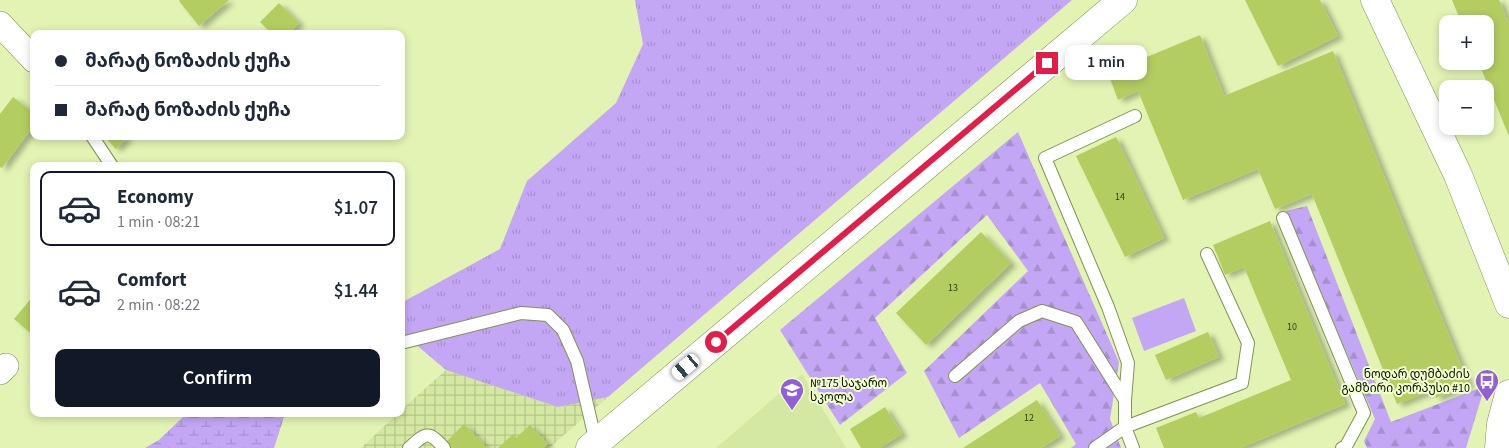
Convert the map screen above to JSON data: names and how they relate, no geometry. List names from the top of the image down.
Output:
{
  "places": {
    "bus stop": ["ნოდარ დუმბაძის გამზირი კორპუსი #10"],
    "school or university": ["№175 საჯარო სკოლა"]
  },
  "house_numbers": [
    "14",
    "13",
    "10",
    "12"
  ],
  "page": {
    "map_buttons": ["+", "−"],
    "banner": ["მარატ ნოზაძის ქუჩა", "მარატ ნოზაძის ქუჩა"],
    "bubble": "1 min",
    "list": [
      {
        "name": "Economy",
        "note": "1 min · 08:21",
        "value": "$1.07"
      },
      {
        "name": "Comfort",
        "note": "2 min · 08:22",
        "value": "$1.44"
      }
    ],
    "buttons": "Confirm"
  }
}
